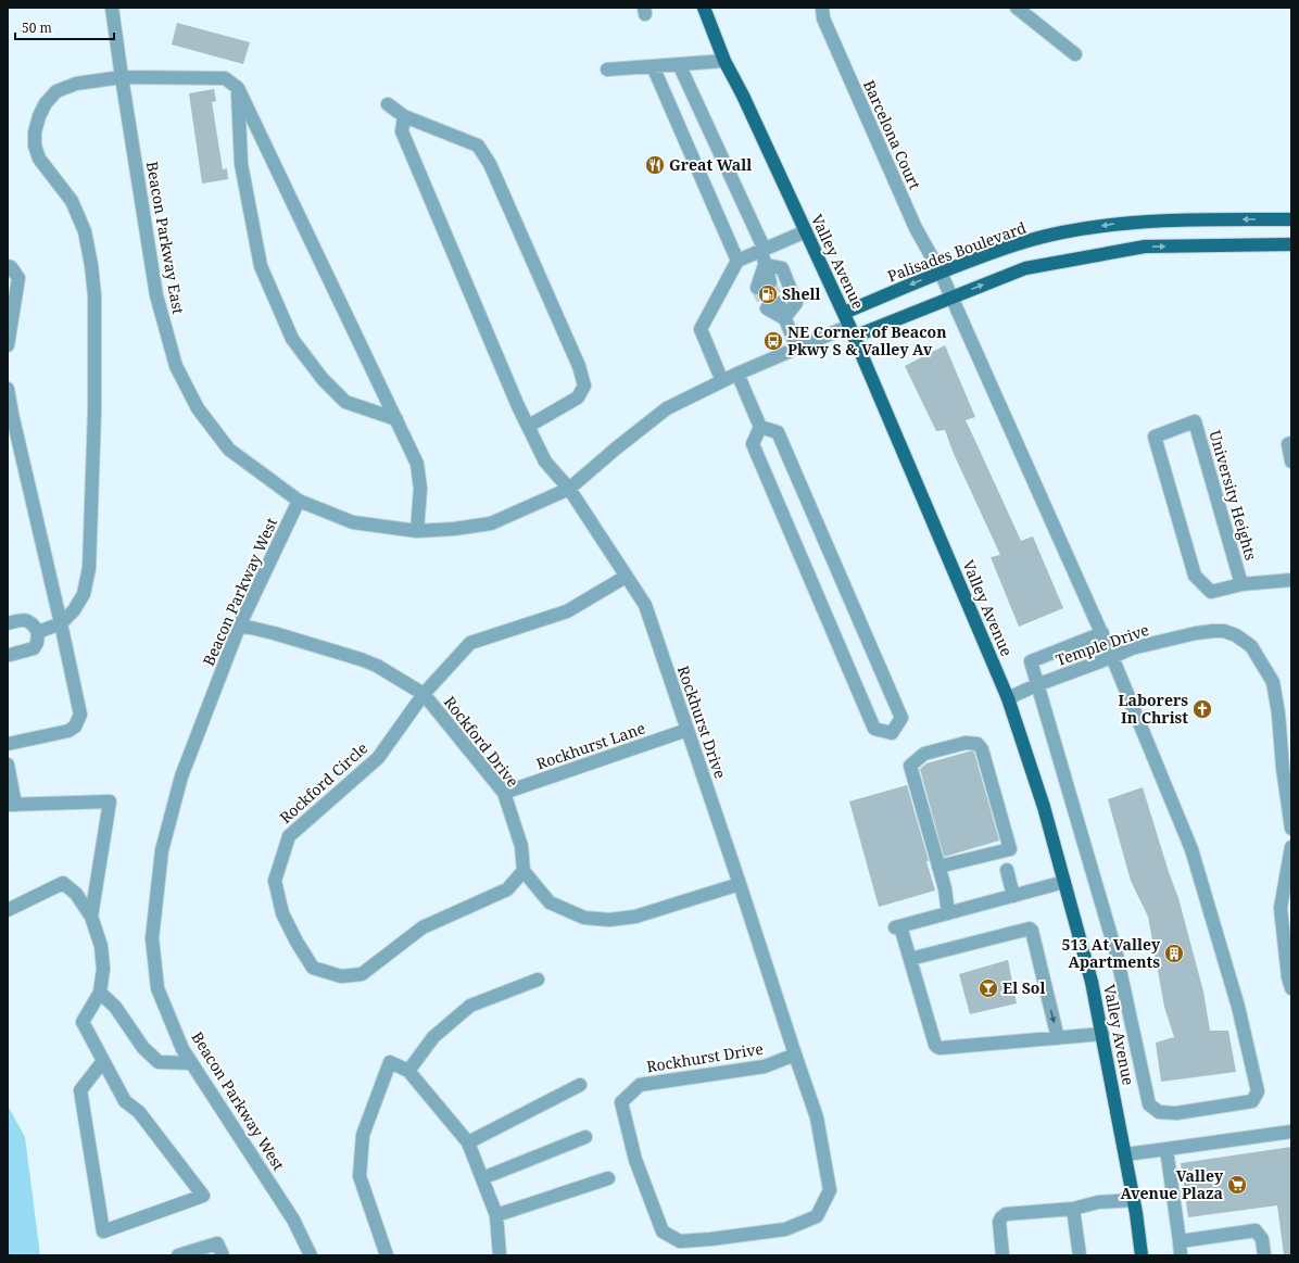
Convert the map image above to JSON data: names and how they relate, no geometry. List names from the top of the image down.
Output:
{
  "streets": {
    "main road": ["Palisades Boulevard", "Valley Avenue"],
    "street": [
      "Barcelona Court",
      "Beacon Parkway East",
      "University Heights",
      "Beacon Parkway West",
      "Temple Drive",
      "Rockhurst Drive",
      "Rockford Drive",
      "Rockhurst Lane",
      "Rockford Circle"
    ]
  },
  "crossings": [
    ["Barcelona Court", "Palisades Boulevard"],
    ["Barcelona Court", "Temple Drive"],
    ["Beacon Parkway East", "Beacon Parkway West"],
    ["Palisades Boulevard", "Valley Avenue"],
    ["Valley Avenue", "Temple Drive"],
    ["Beacon Parkway West", "Rockford Drive"],
    ["Rockhurst Drive", "Rockhurst Lane"],
    ["Rockhurst Drive", "Rockford Circle"],
    ["Rockford Drive", "Rockhurst Lane"],
    ["Rockford Drive", "Rockford Circle"]
  ],
  "places": {
    "restaurant": ["Great Wall"],
    "fuel station": ["Shell"],
    "bus stop": ["NE Corner of Beacon Pkwy S & Valley Av"],
    "church": ["Laborers In Christ"],
    "building": ["513 At Valley Apartments"],
    "bar": ["El Sol"],
    "supermarket": ["Valley Avenue Plaza"]
  },
  "scale_bar": "50 m"
}
